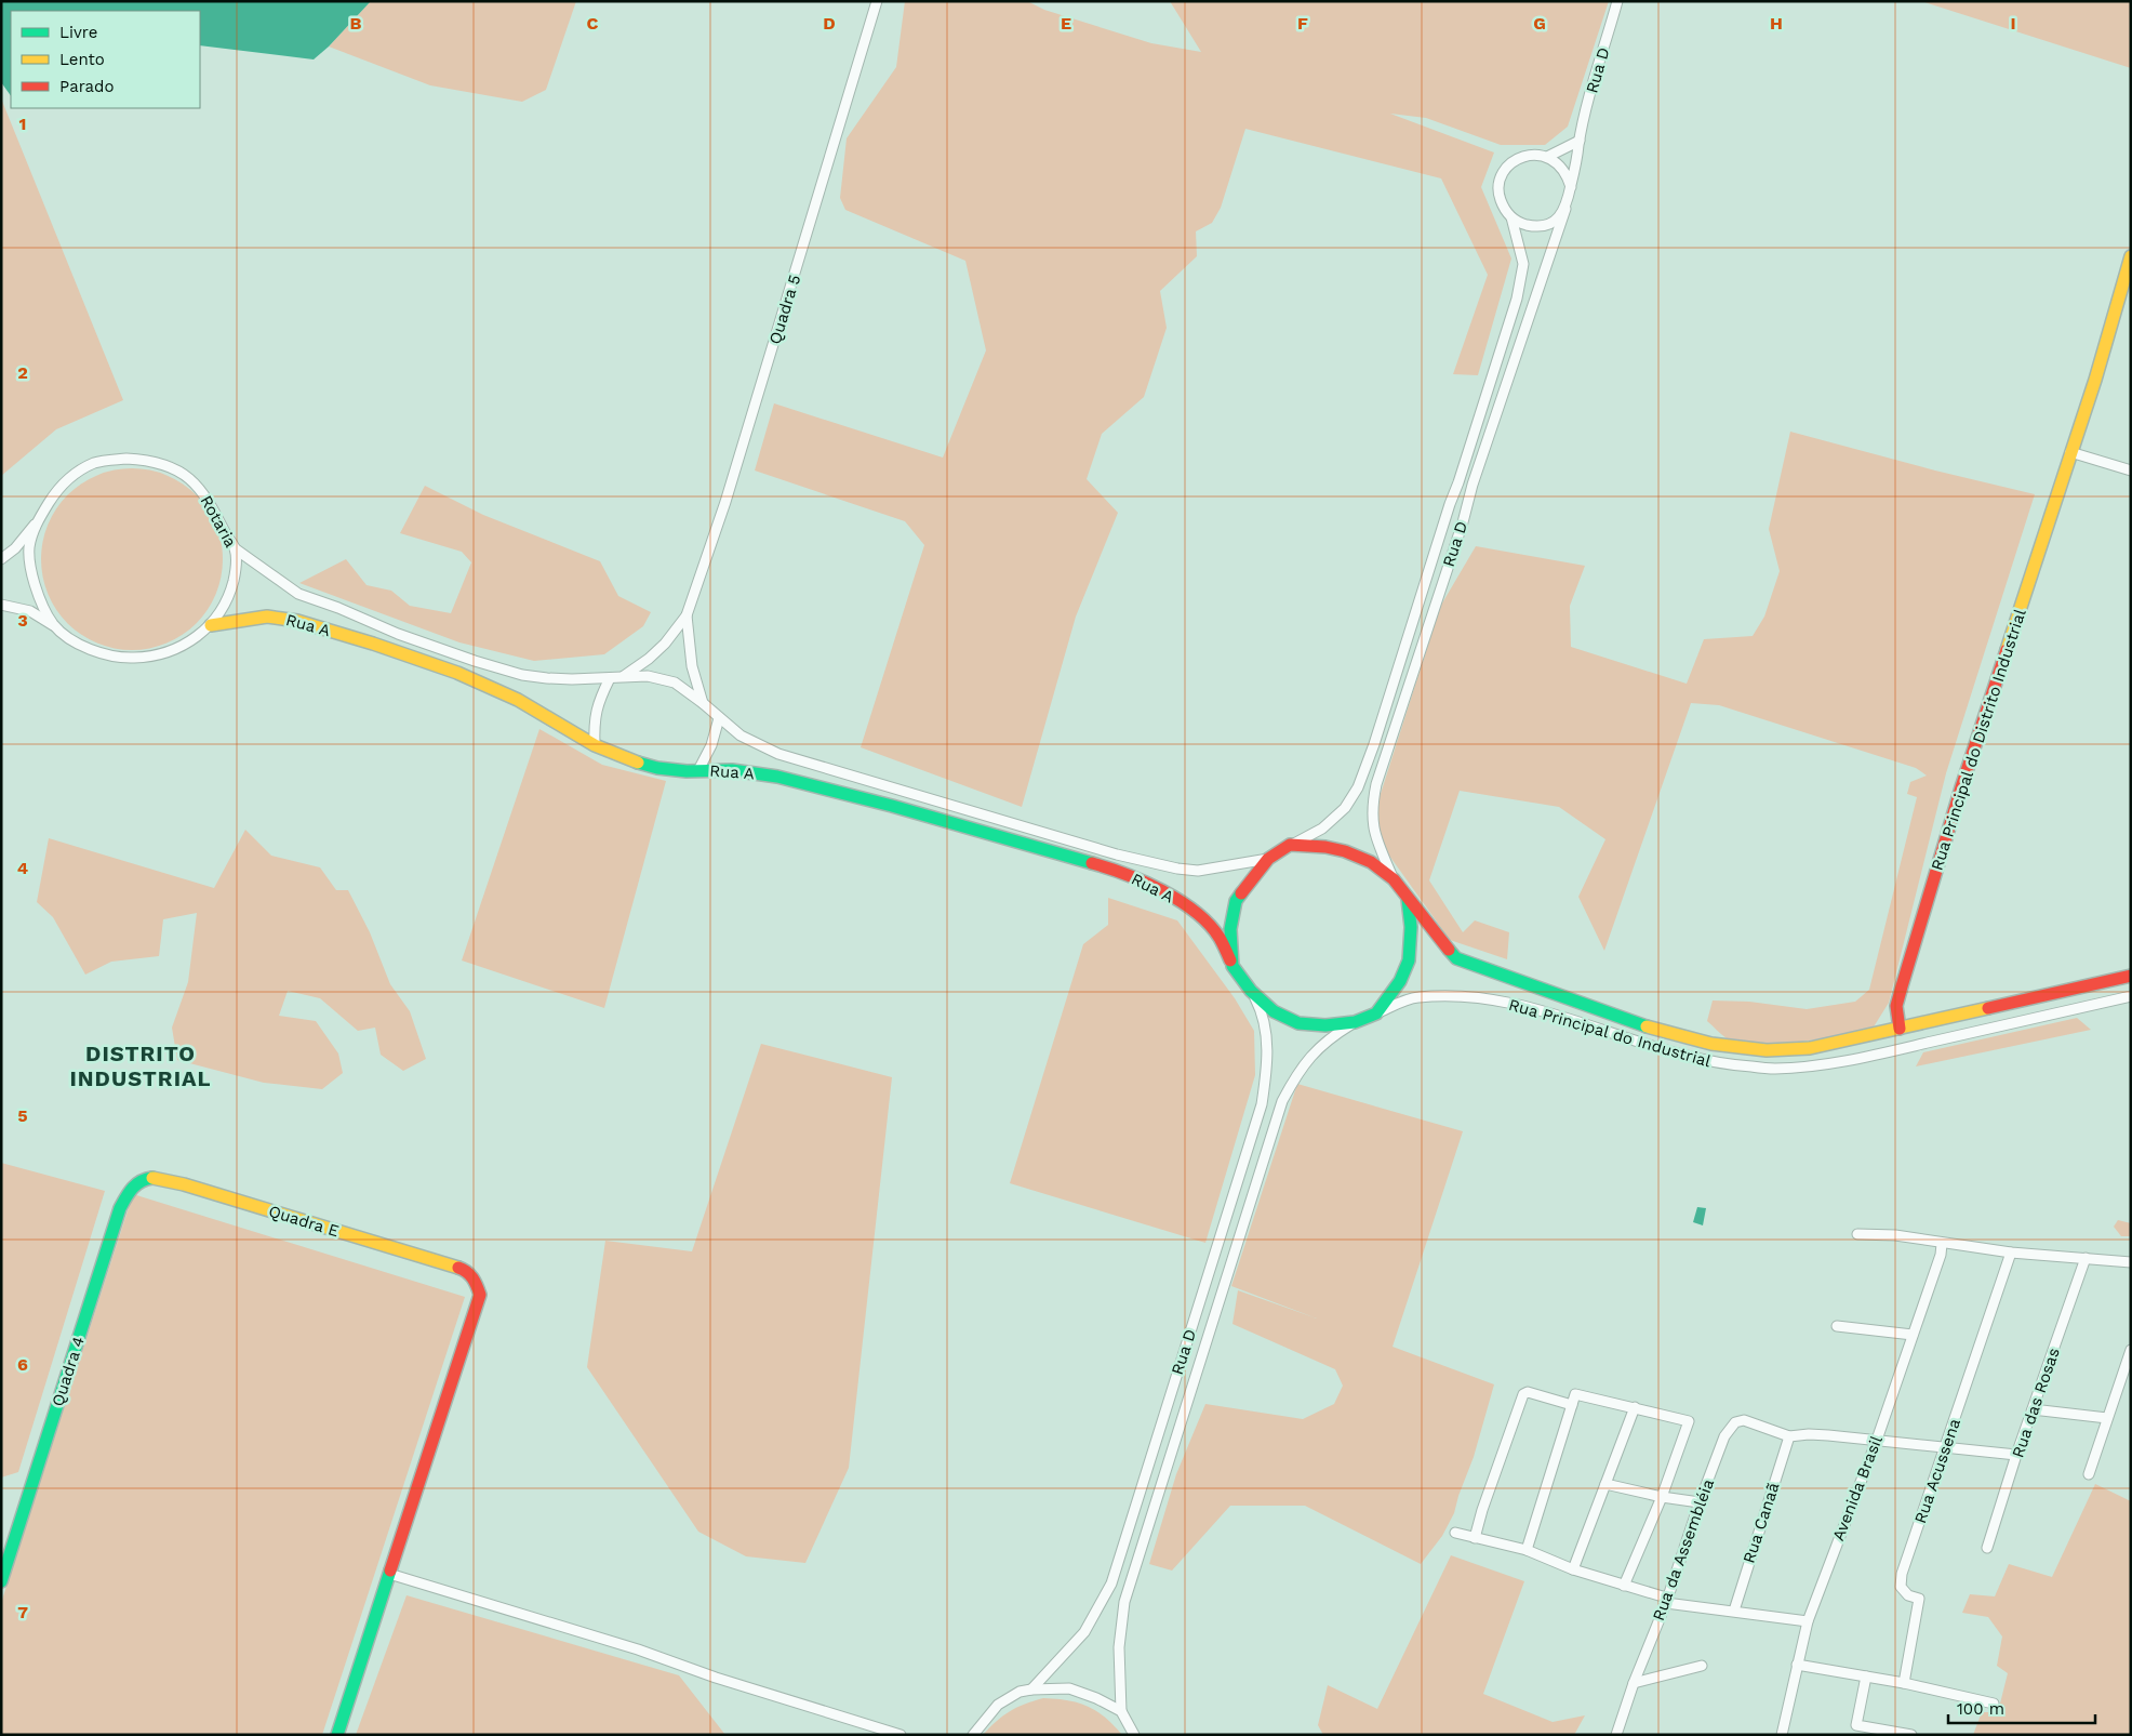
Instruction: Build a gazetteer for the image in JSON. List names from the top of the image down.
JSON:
{
  "streets": {
    "street": [
      "Rua D",
      "Quadra 5",
      "Rotaria",
      "Rua A",
      "Rua Principal do Distrito Industrial",
      "Rua Principal do Industrial",
      "Quadra E",
      "Quadra 4",
      "Rua das Rosas",
      "Rua Acussena",
      "Avenida Brasil",
      "Rua Canaã",
      "Rua da Assembléia"
    ]
  },
  "crossings": [
    ["Rua D", "Rua A"],
    ["Rua D", "Rua Principal do Industrial"],
    ["Quadra 5", "Rua A"],
    ["Rotaria", "Rua A"],
    ["Rua A", "Rua Principal do Industrial"],
    ["Rua Principal do Distrito Industrial", "Rua Principal do Industrial"],
    ["Quadra E", "Quadra 4"],
    ["Rua Canaã", "Rua da Assembléia"]
  ],
  "districts": ["DISTRITO INDUSTRIAL"],
  "legend": ["Livre", "Lento", "Parado"],
  "scale_bar": "100 m",
  "grid": {
    "columns": [
      "B",
      "C",
      "D",
      "E",
      "F",
      "G",
      "H",
      "I"
    ],
    "rows": [
      "1",
      "2",
      "3",
      "4",
      "5",
      "6",
      "7"
    ]
  }
}
